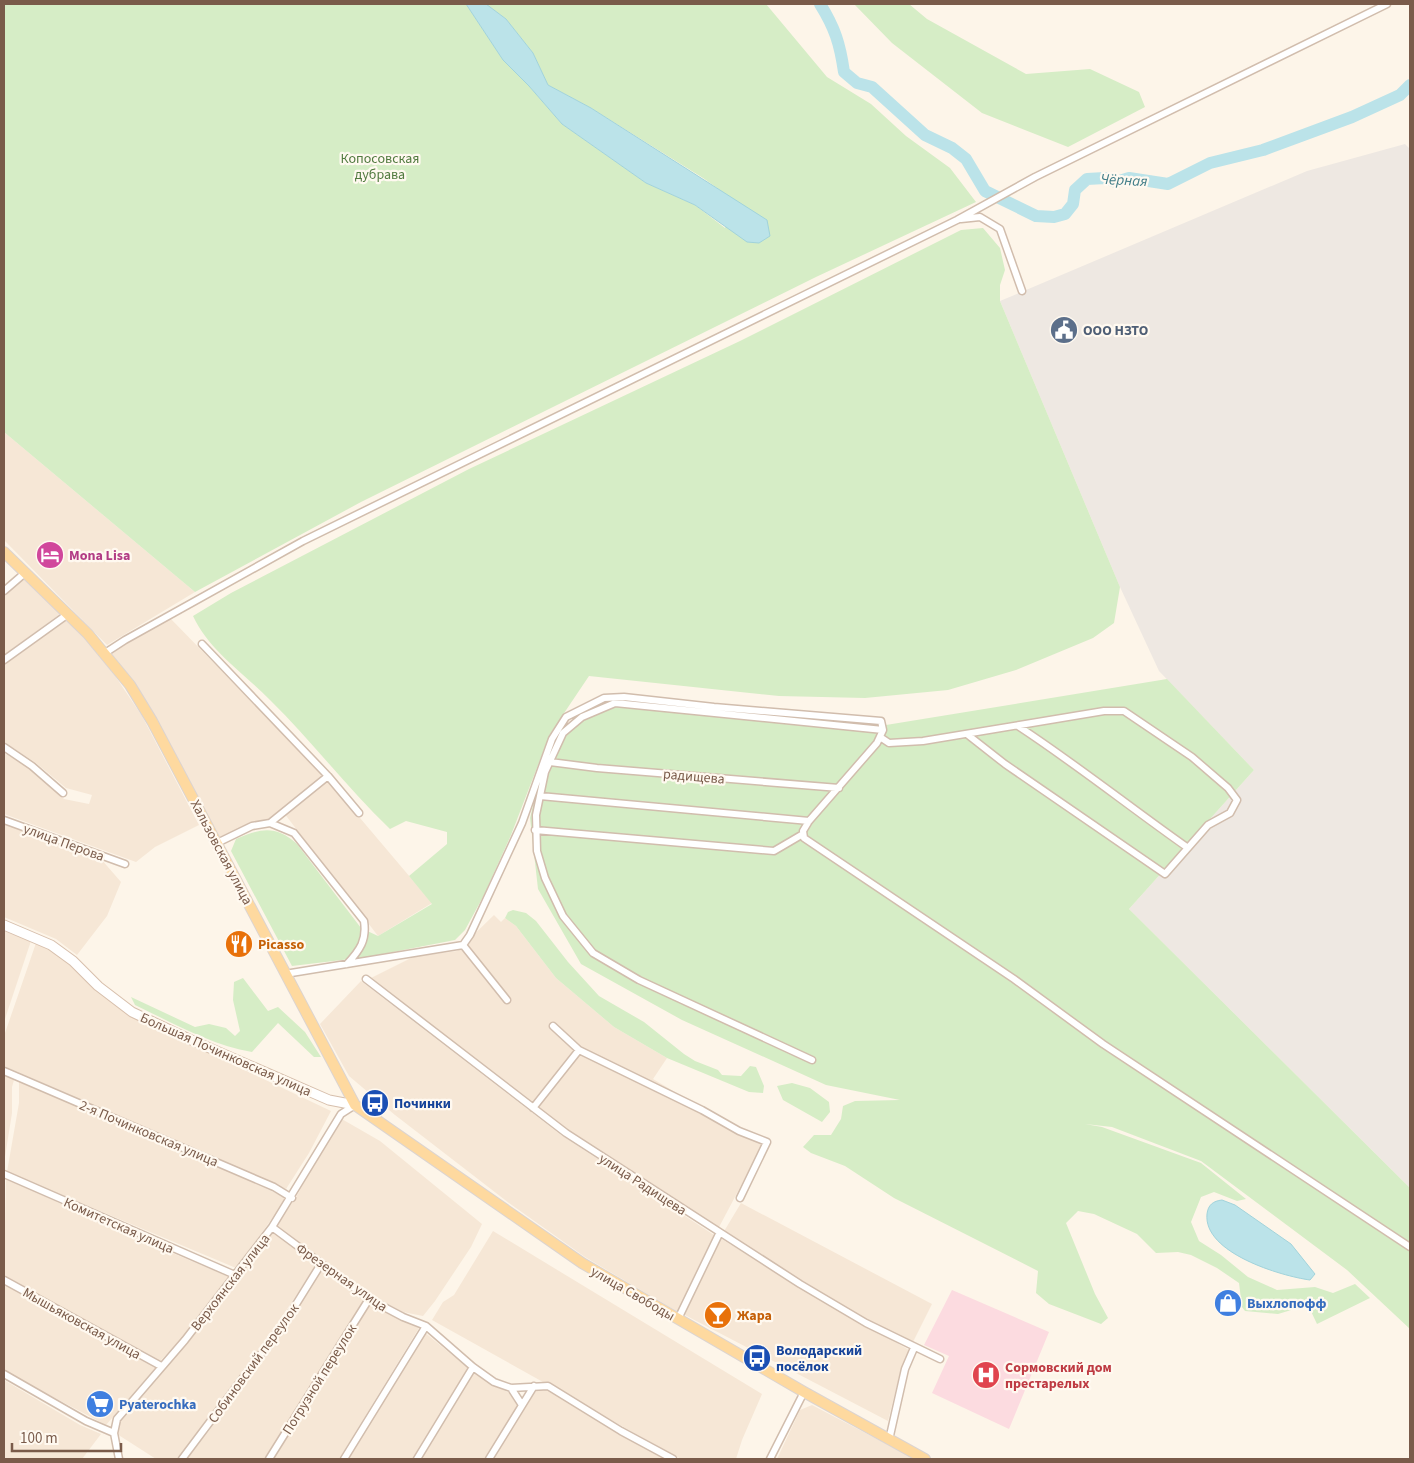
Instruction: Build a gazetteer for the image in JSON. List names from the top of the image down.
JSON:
{
  "streets": {
    "main road": ["Хальзовская улица", "улица Свободы"],
    "street": [
      "радищева",
      "улица Перова",
      "Большая Починковская улица",
      "2-я Починковская улица",
      "улица Радищева",
      "Комитетская улица",
      "Фрезерная улица",
      "Верхоянская улица",
      "Мышьяковская улица",
      "Собиновский переулок",
      "Погрузной переулок"
    ]
  },
  "crossings": [
    ["Хальзовская улица", "Большая Починковская улица"],
    ["Хальзовская улица", "Верхоянская улица"],
    ["Хальзовская улица", "улица Свободы"],
    ["Большая Починковская улица", "Верхоянская улица"],
    ["Большая Починковская улица", "улица Свободы"],
    ["2-я Починковская улица", "Верхоянская улица"],
    ["Комитетская улица", "Верхоянская улица"],
    ["Фрезерная улица", "Верхоянская улица"],
    ["Фрезерная улица", "Собиновский переулок"],
    ["Фрезерная улица", "Погрузной переулок"],
    ["Верхоянская улица", "улица Свободы"],
    ["Верхоянская улица", "Мышьяковская улица"]
  ],
  "water": ["Чёрная"],
  "parks": ["Копосовская дубрава"],
  "places": {
    "public building": ["ООО НЗТО"],
    "hotel": ["Mona Lisa"],
    "restaurant": ["Picasso"],
    "bus stop": ["Починки", "Володарский посёлок"],
    "shop": ["Выхлопофф"],
    "bar": ["Жара"],
    "hospital": ["Сормовский дом престарелых"],
    "supermarket": ["Pyaterochka"]
  },
  "scale_bar": "100 m"
}
